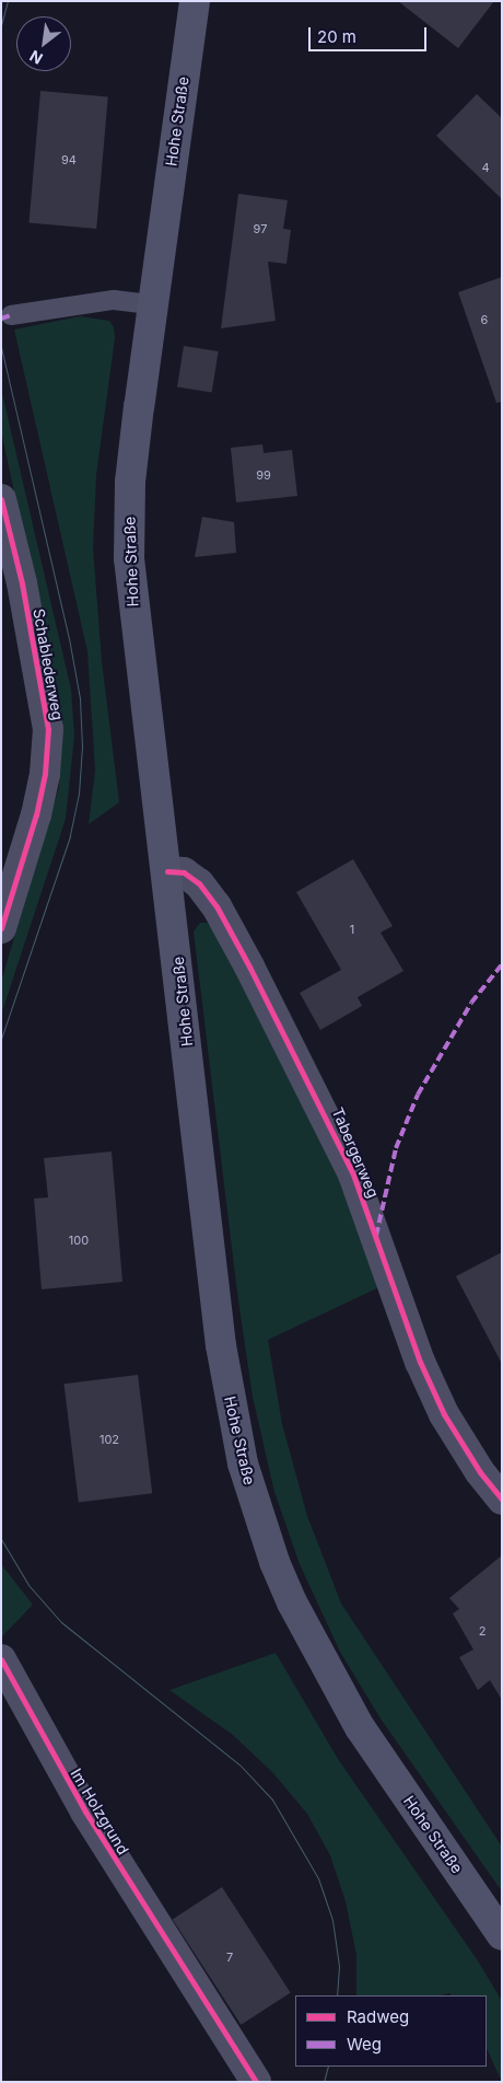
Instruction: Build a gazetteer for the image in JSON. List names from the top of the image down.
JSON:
{
  "streets": {
    "main road": ["Hohe Straße"],
    "street": ["Schablederweg", "Tabergerweg", "Im Holzgrund"]
  },
  "crossings": [
    ["Hohe Straße", "Tabergerweg"]
  ],
  "house_numbers": [
    "94",
    "4",
    "97",
    "6",
    "99",
    "1",
    "100",
    "102",
    "2",
    "7"
  ],
  "legend": ["Radweg", "Weg"],
  "scale_bar": "20 m",
  "north": "bottom left"
}
